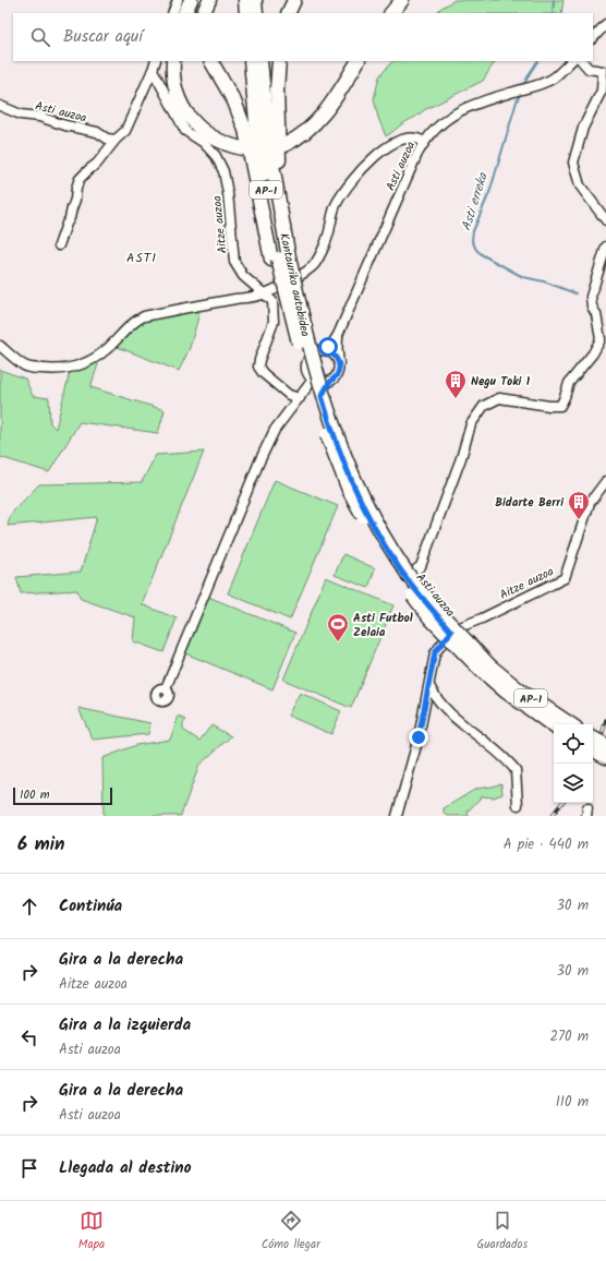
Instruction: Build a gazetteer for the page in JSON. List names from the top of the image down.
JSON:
{
  "streets": {
    "highway": ["AP-1", "Kantauriko autobidea"],
    "street": ["Asti auzoa", "Aitze auzoa"]
  },
  "crossings": [
    ["Asti auzoa", "Aitze auzoa"]
  ],
  "districts": ["ASTI"],
  "water": ["Asti erreka"],
  "places": {
    "building": ["Negu Toki 1", "Bidarte Berri"],
    "sports": ["Asti Futbol Zelaia"]
  },
  "scale_bar": "100 m",
  "page": {
    "search": "Buscar aquí",
    "scale": "100 m",
    "heading": ["6 min", "A pie · 440 m"],
    "list": [
      ["Continúa", "30 m"],
      ["Gira a la derecha", "Aitze auzoa", "30 m"],
      ["Gira a la izquierda", "Asti auzoa", "270 m"],
      ["Gira a la derecha", "Asti auzoa", "110 m"],
      "Llegada al destino"
    ],
    "nav": ["Mapa", "Cómo llegar", "Guardados"]
  }
}
